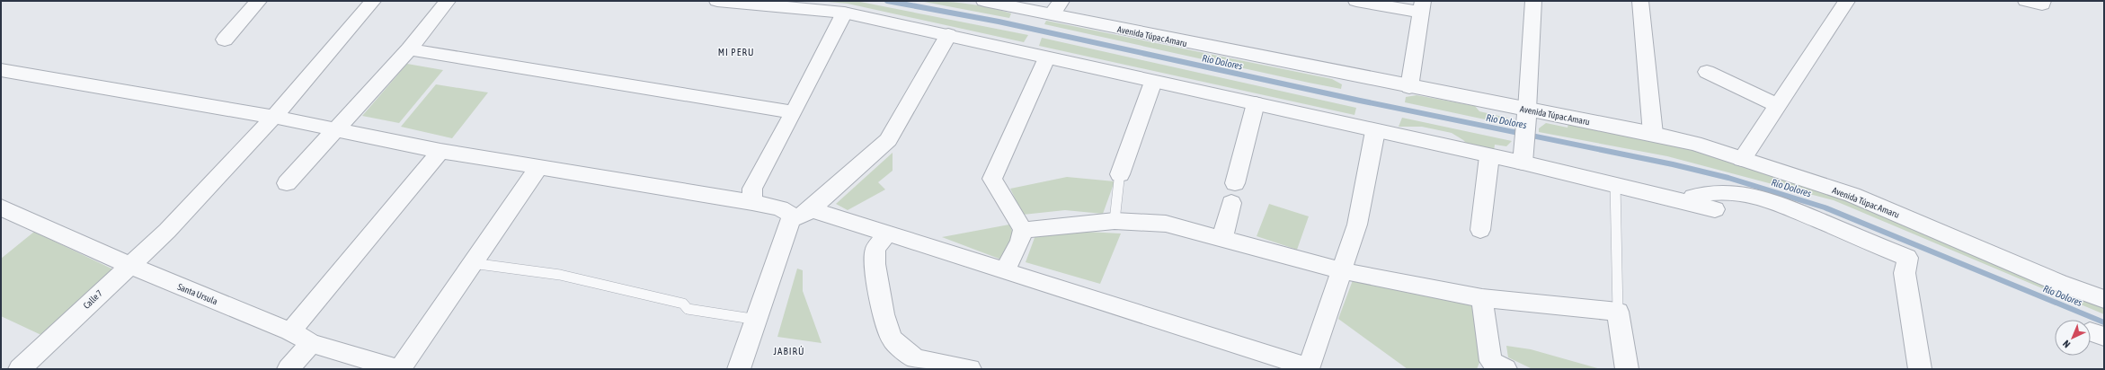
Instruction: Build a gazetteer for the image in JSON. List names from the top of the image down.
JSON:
{
  "streets": {
    "street": ["Avenida Túpac Amaru", "Santa Ursula", "Calle 7"]
  },
  "crossings": [
    ["Santa Ursula", "Calle 7"]
  ],
  "districts": ["MI PERU", "JABIRÚ"],
  "water": ["Río Dolores"],
  "north": "bottom left"
}
